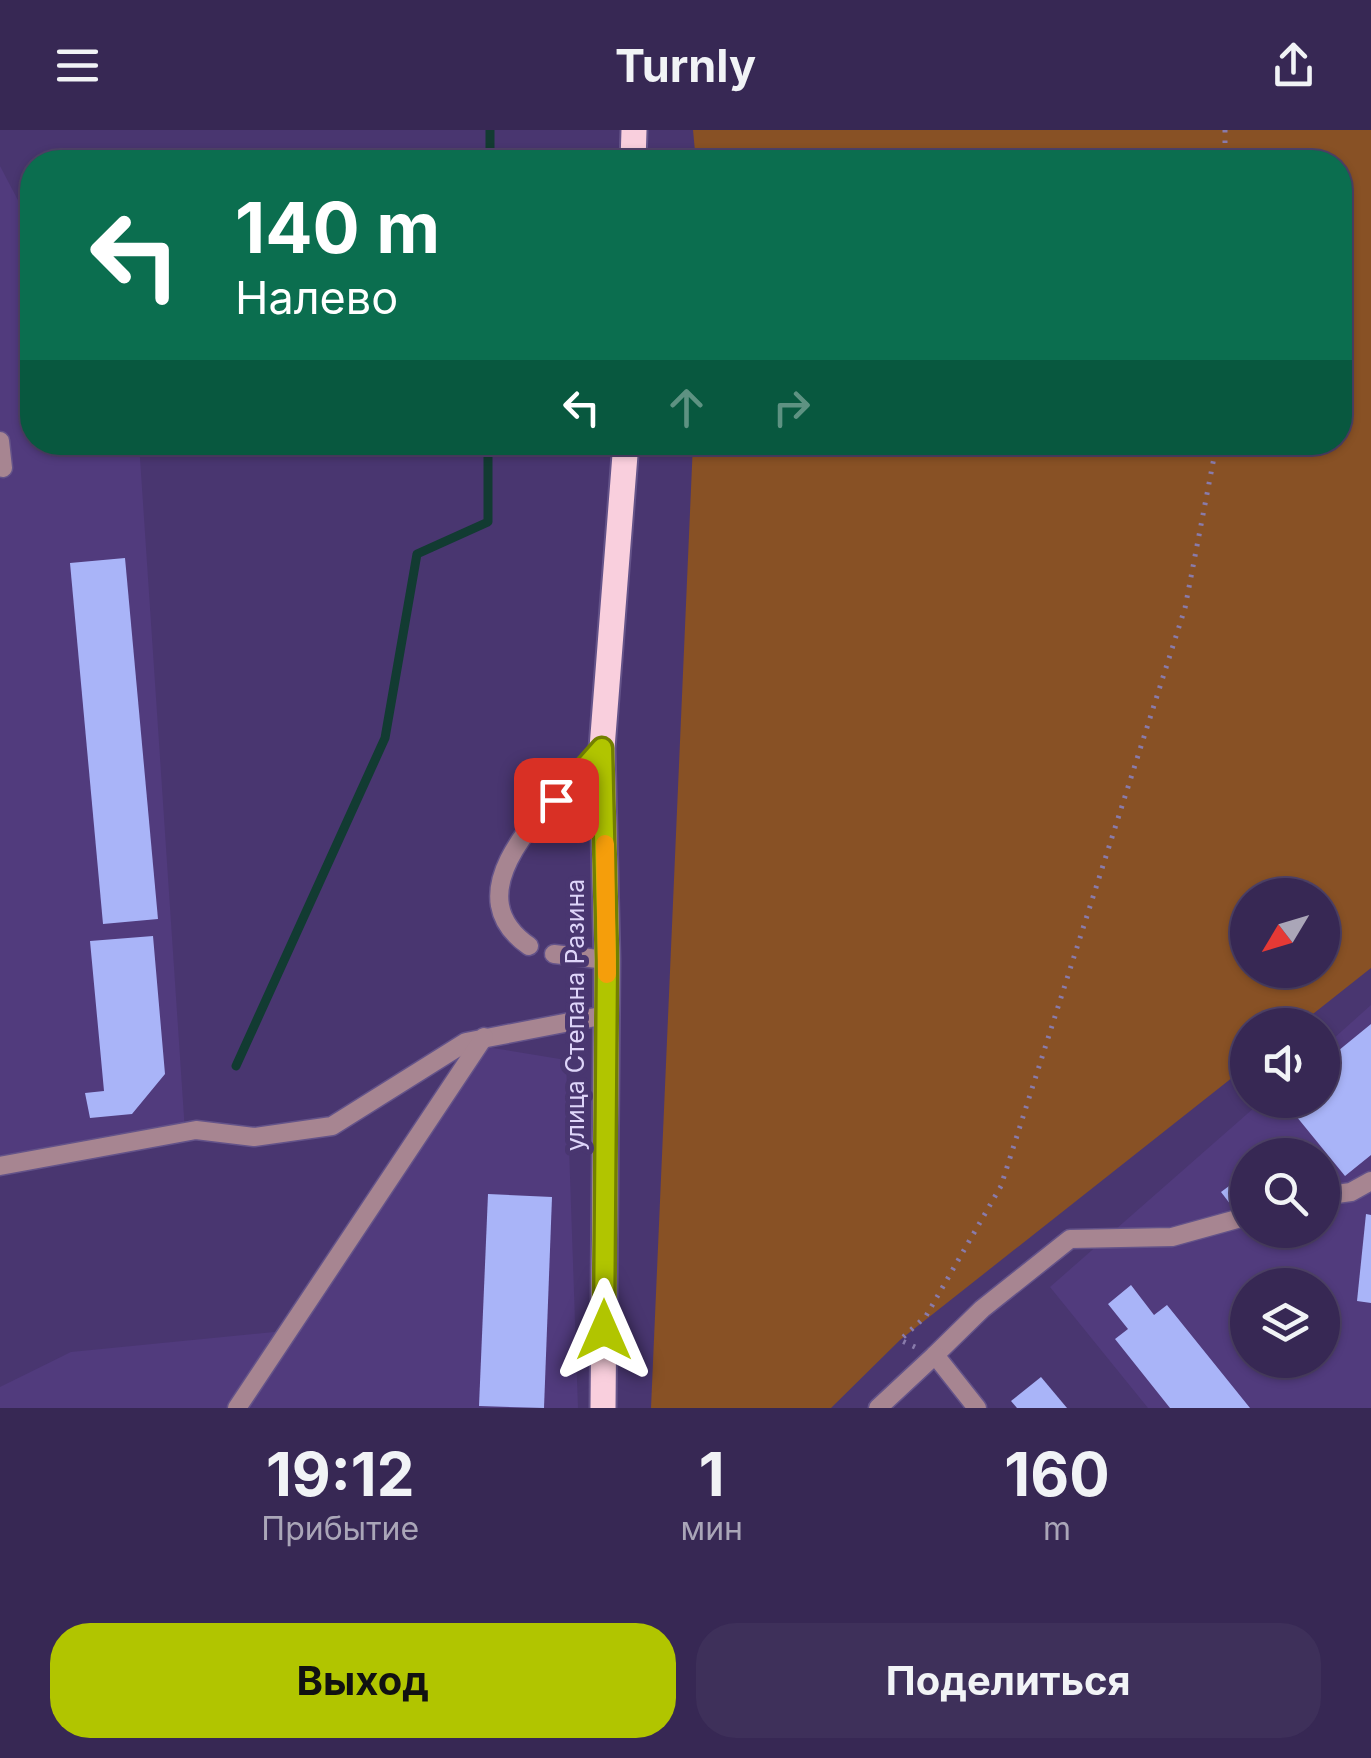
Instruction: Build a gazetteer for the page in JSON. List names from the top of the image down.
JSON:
{
  "streets": {
    "main road": ["улица Степана Разина"]
  },
  "north": "bottom left",
  "page": {
    "header": "Turnly",
    "turn": ["140 m", "Налево"],
    "eta": [
      "19:12",
      "Прибытие",
      "1",
      "мин",
      "160",
      "m"
    ],
    "buttons": ["Выход", "Поделиться"]
  }
}
